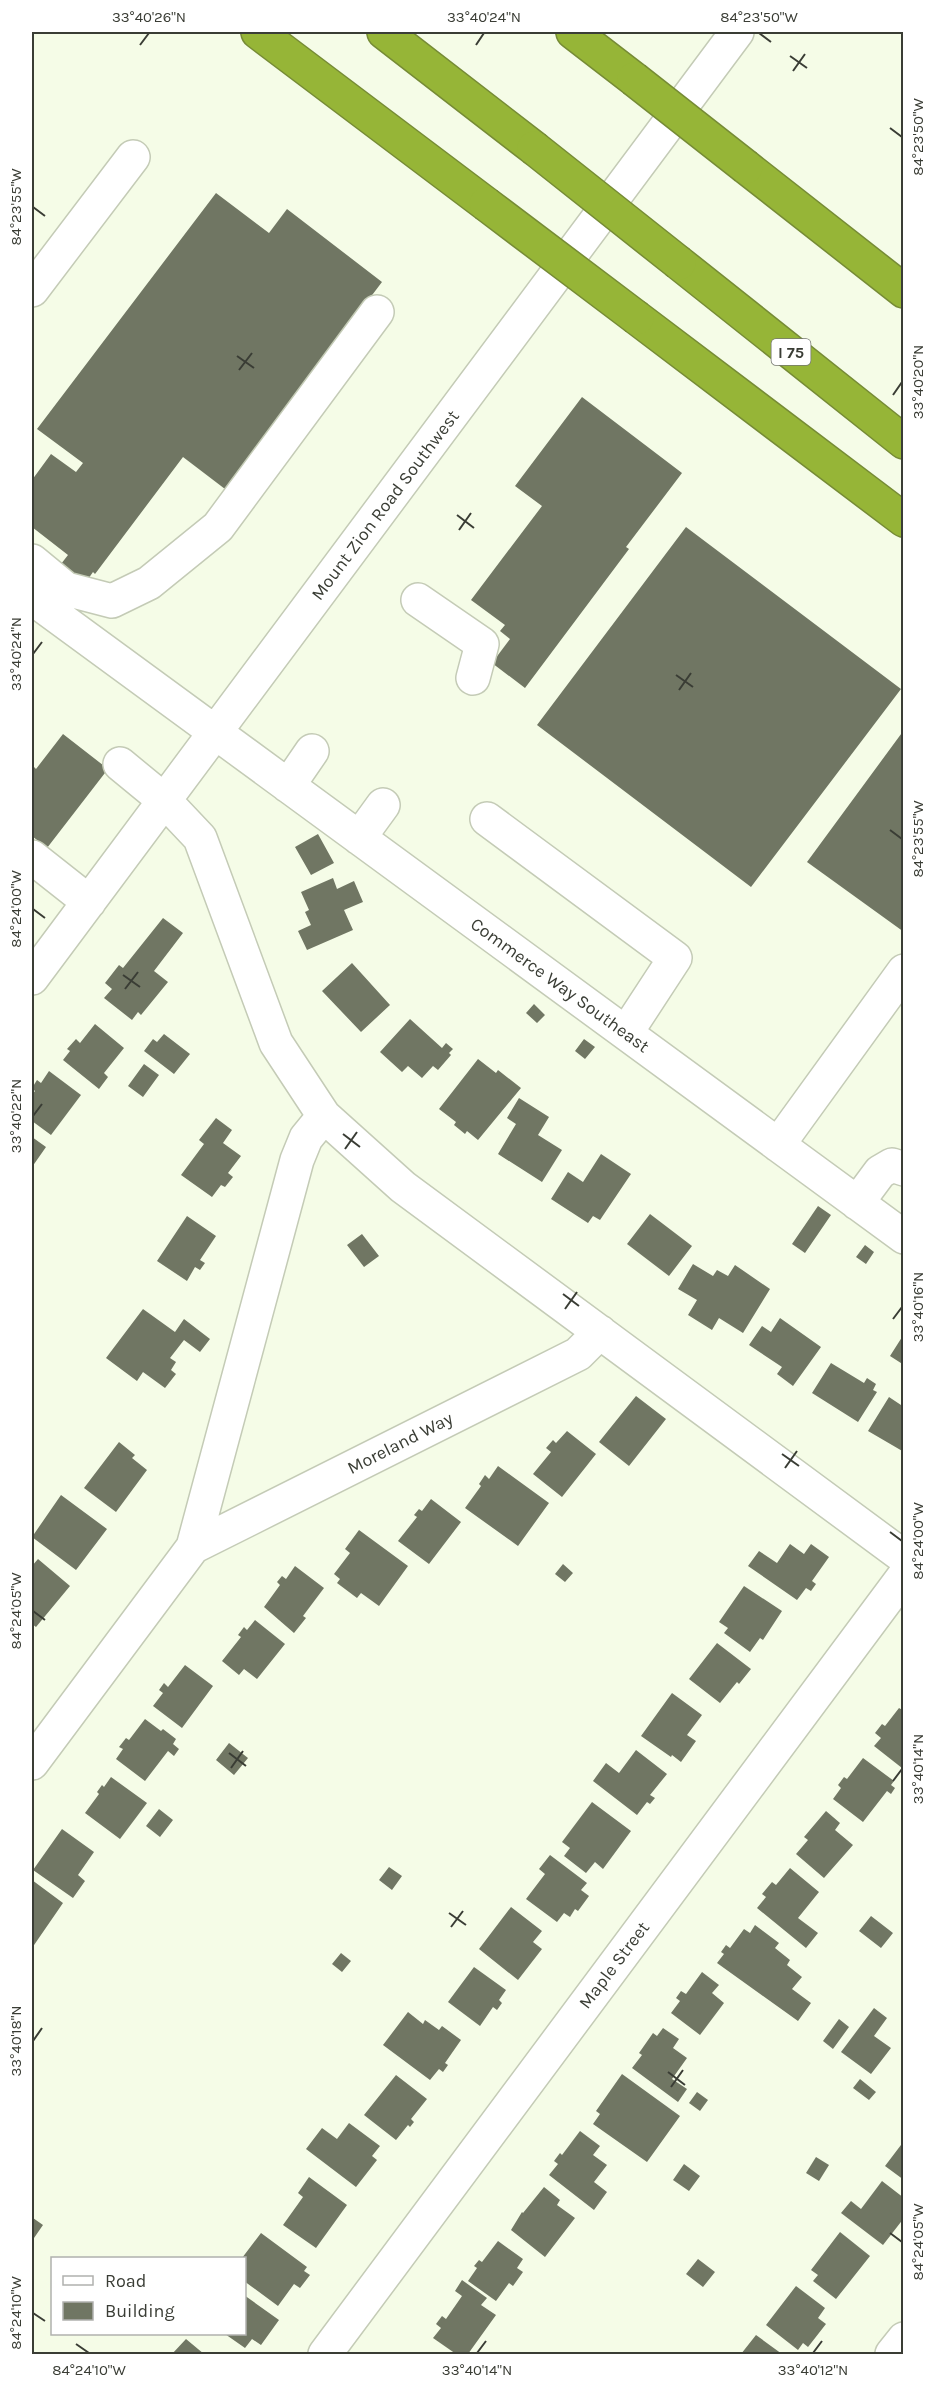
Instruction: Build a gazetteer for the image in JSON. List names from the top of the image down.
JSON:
{
  "streets": {
    "highway": ["I 75"],
    "street": [
      "Mount Zion Road Southwest",
      "Commerce Way Southeast",
      "Moreland Way",
      "Maple Street"
    ]
  },
  "crossings": [
    ["Mount Zion Road Southwest", "Commerce Way Southeast"]
  ],
  "legend": ["Road", "Building"],
  "coordinates": [
    "33°40'26\"N",
    "33°40'24\"N",
    "84°23'50\"W",
    "84°23'55\"W",
    "33°40'20\"N",
    "84°24'00\"W",
    "33°40'22\"N",
    "33°40'16\"N",
    "84°24'05\"W",
    "33°40'14\"N",
    "33°40'18\"N",
    "84°24'10\"W",
    "33°40'12\"N"
  ]
}
